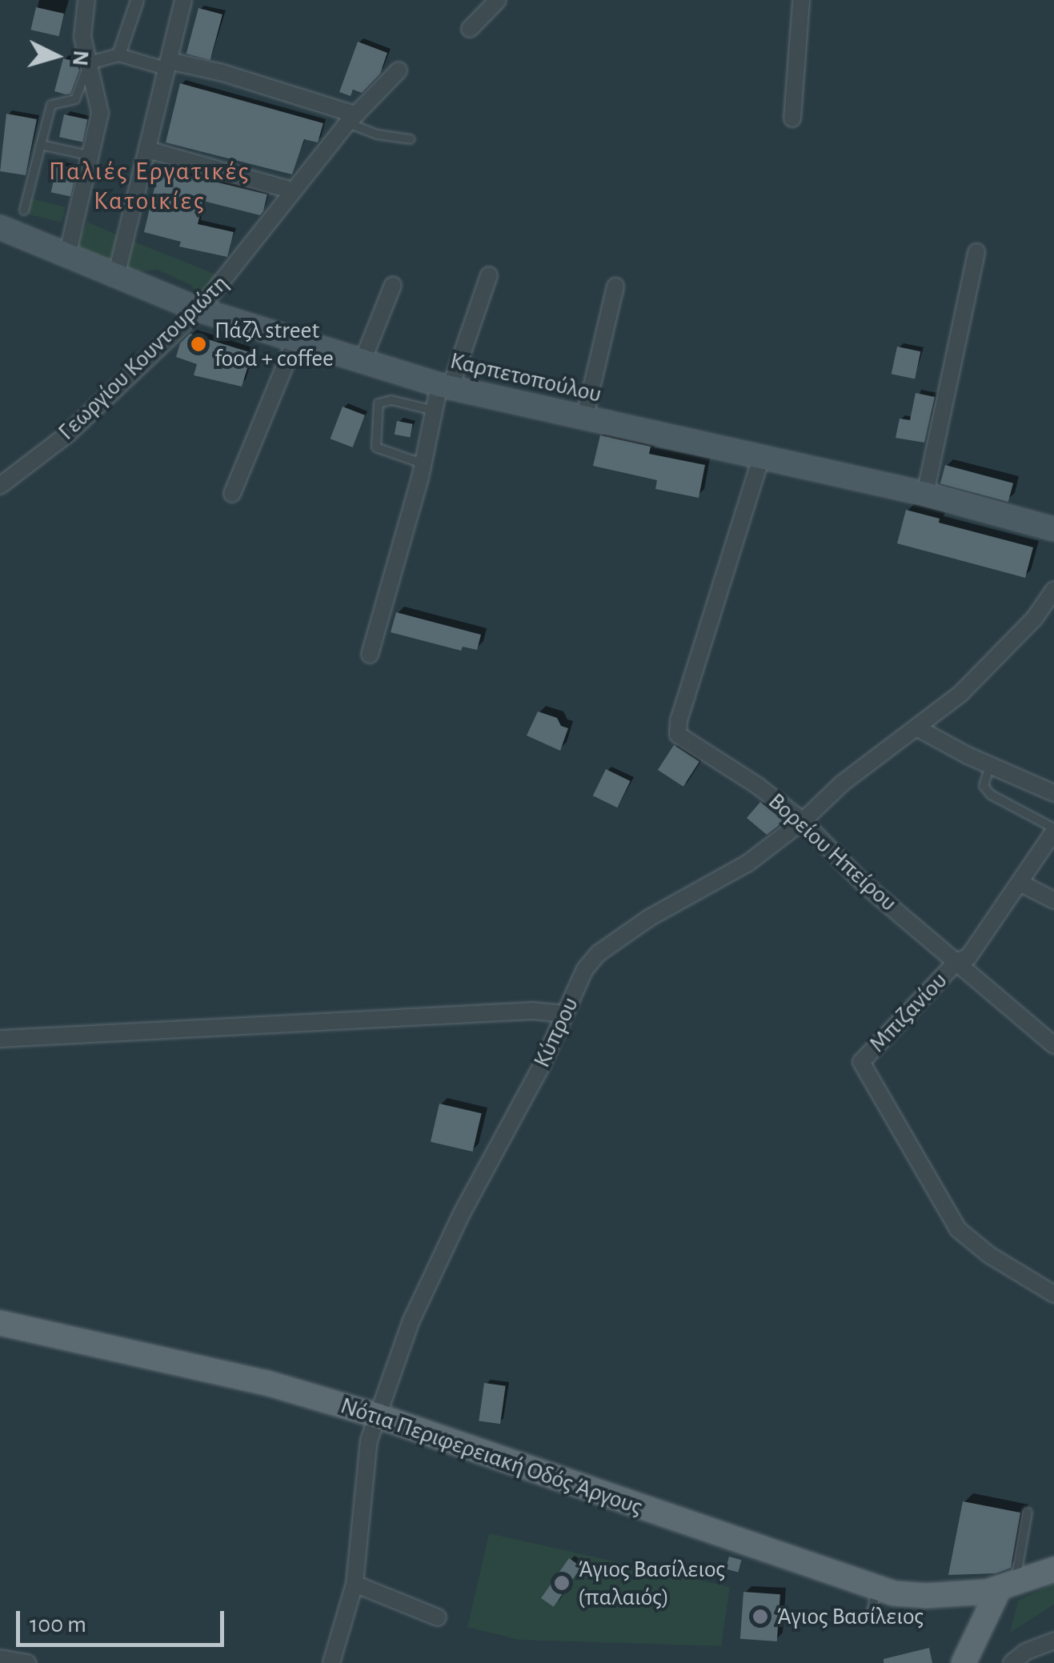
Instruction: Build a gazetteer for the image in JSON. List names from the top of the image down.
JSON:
{
  "streets": {
    "main road": ["Καρπετοπούλου", "Νότια Περιφερειακή Οδός Άργους"],
    "street": [
      "Γεωργίου Κουντουριώτη",
      "Βορείου Ηπείρου",
      "Μπιζανίου",
      "Κύπρου"
    ]
  },
  "crossings": [
    ["Γεωργίου Κουντουριώτη", "Καρπετοπούλου"],
    ["Καρπετοπούλου", "Βορείου Ηπείρου"],
    ["Βορείου Ηπείρου", "Μπιζανίου"],
    ["Βορείου Ηπείρου", "Κύπρου"],
    ["Κύπρου", "Νότια Περιφερειακή Οδός Άργους"]
  ],
  "districts": ["Παλιές Εργατικές Κατοικίες"],
  "places": ["Πάζλ street food + coffee", "Άγιος Βασίλειος (παλαιός)", "Άγιος Βασίλειος"],
  "scale_bar": "100 m",
  "north": "right"
}
